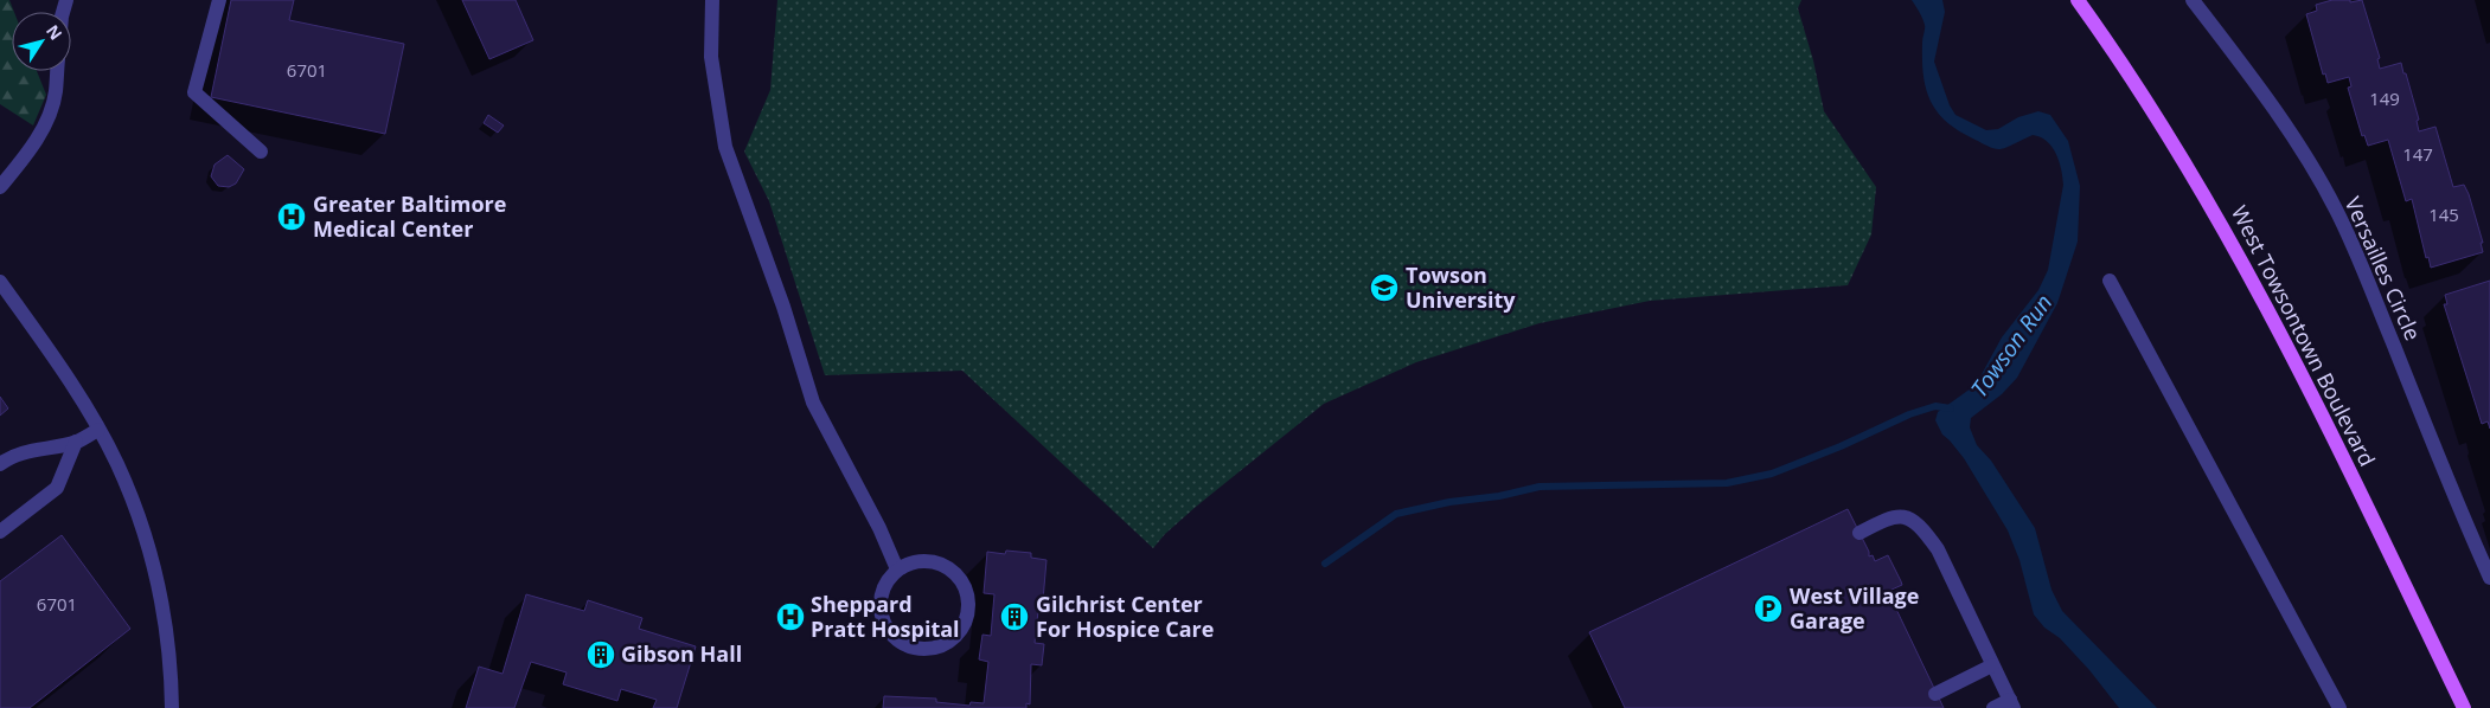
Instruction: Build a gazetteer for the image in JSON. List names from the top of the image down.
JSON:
{
  "streets": {
    "main road": ["West Towsontown Boulevard"],
    "street": ["Versailles Circle"]
  },
  "water": ["Towson Run"],
  "places": {
    "hospital": ["Greater Baltimore Medical Center", "Sheppard Pratt Hospital"],
    "school or university": ["Towson University"],
    "parking": ["West Village Garage"],
    "building": ["Gilchrist Center For Hospice Care", "Gibson Hall"]
  },
  "house_numbers": [
    "6701",
    "149",
    "147",
    "145",
    "6701"
  ],
  "north": "top right"
}
